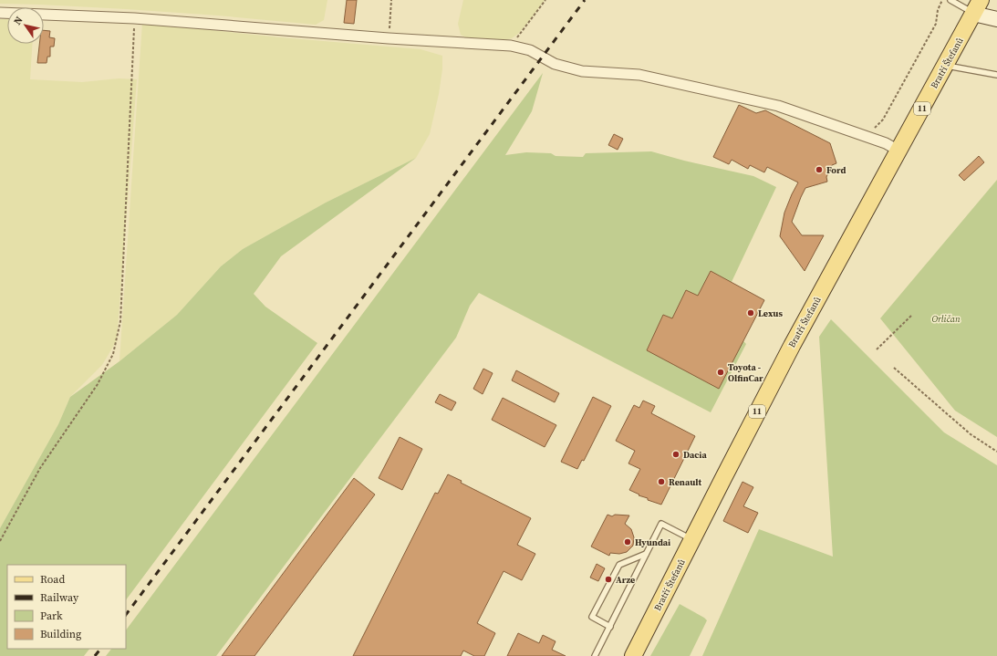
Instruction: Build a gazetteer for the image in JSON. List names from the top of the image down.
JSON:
{
  "streets": {
    "main road": ["Bratří Štefanů", "11"]
  },
  "parks": ["Orličan"],
  "places": [
    "Ford",
    "Lexus",
    "Toyota - OlfinCar",
    "Dacia",
    "Renault",
    "Hyundai",
    "Arze"
  ],
  "legend": [
    "Road",
    "Railway",
    "Park",
    "Building"
  ],
  "north": "top left"
}
